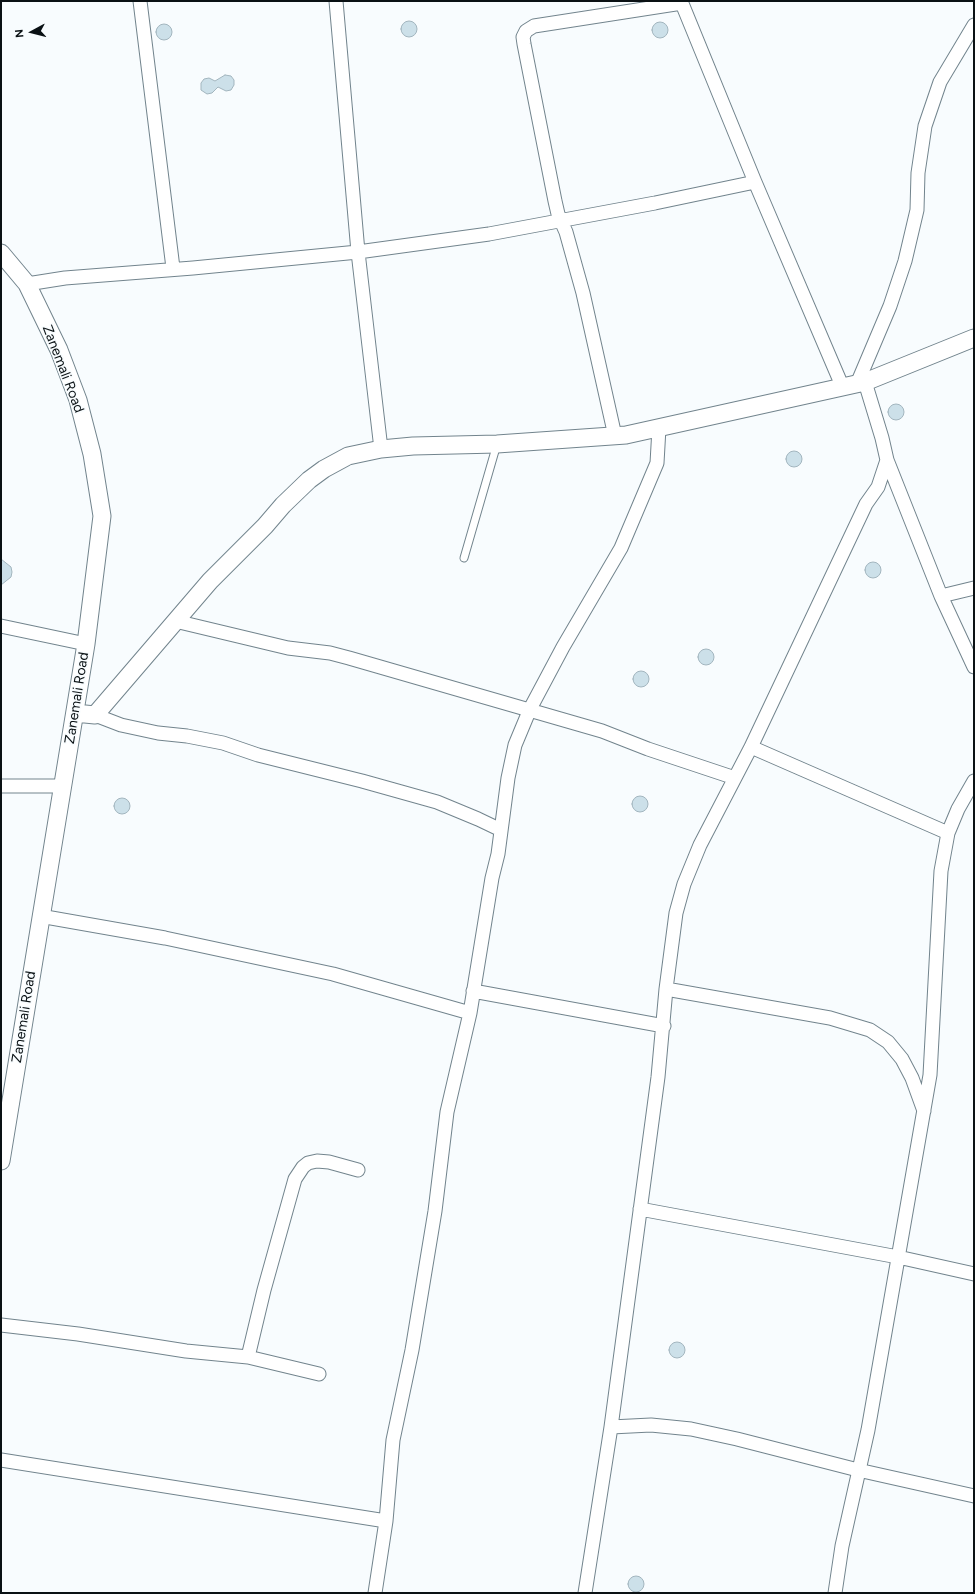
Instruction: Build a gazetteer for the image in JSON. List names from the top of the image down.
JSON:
{
  "streets": {
    "street": ["Zanemali Road"]
  },
  "north": "left"
}
